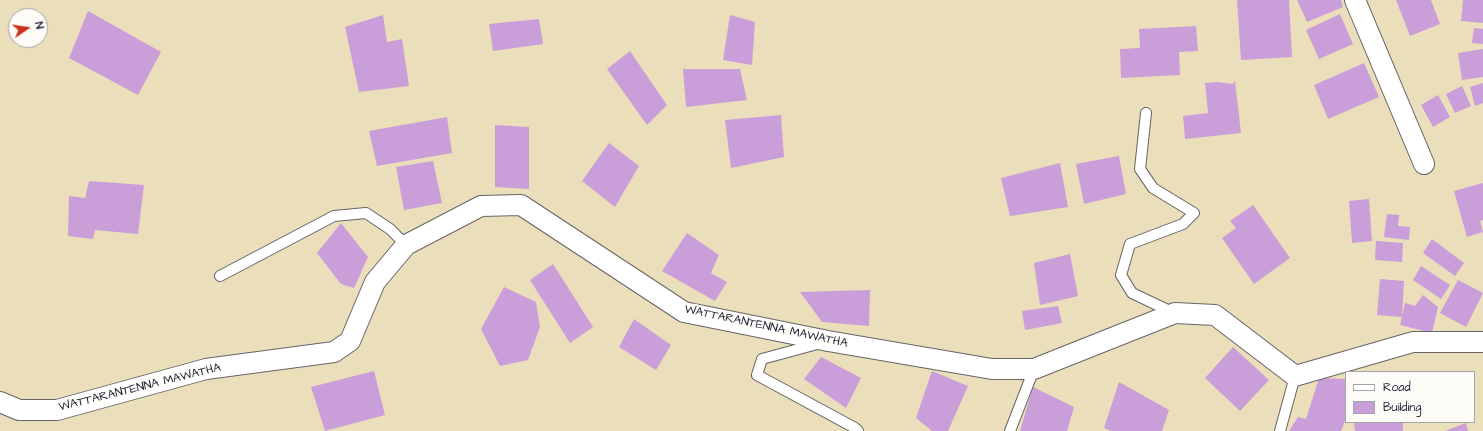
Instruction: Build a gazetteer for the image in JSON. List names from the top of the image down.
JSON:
{
  "streets": {
    "street": ["WATTARANTENNA MAWATHA"]
  },
  "legend": ["Road", "Building"],
  "north": "right"
}
